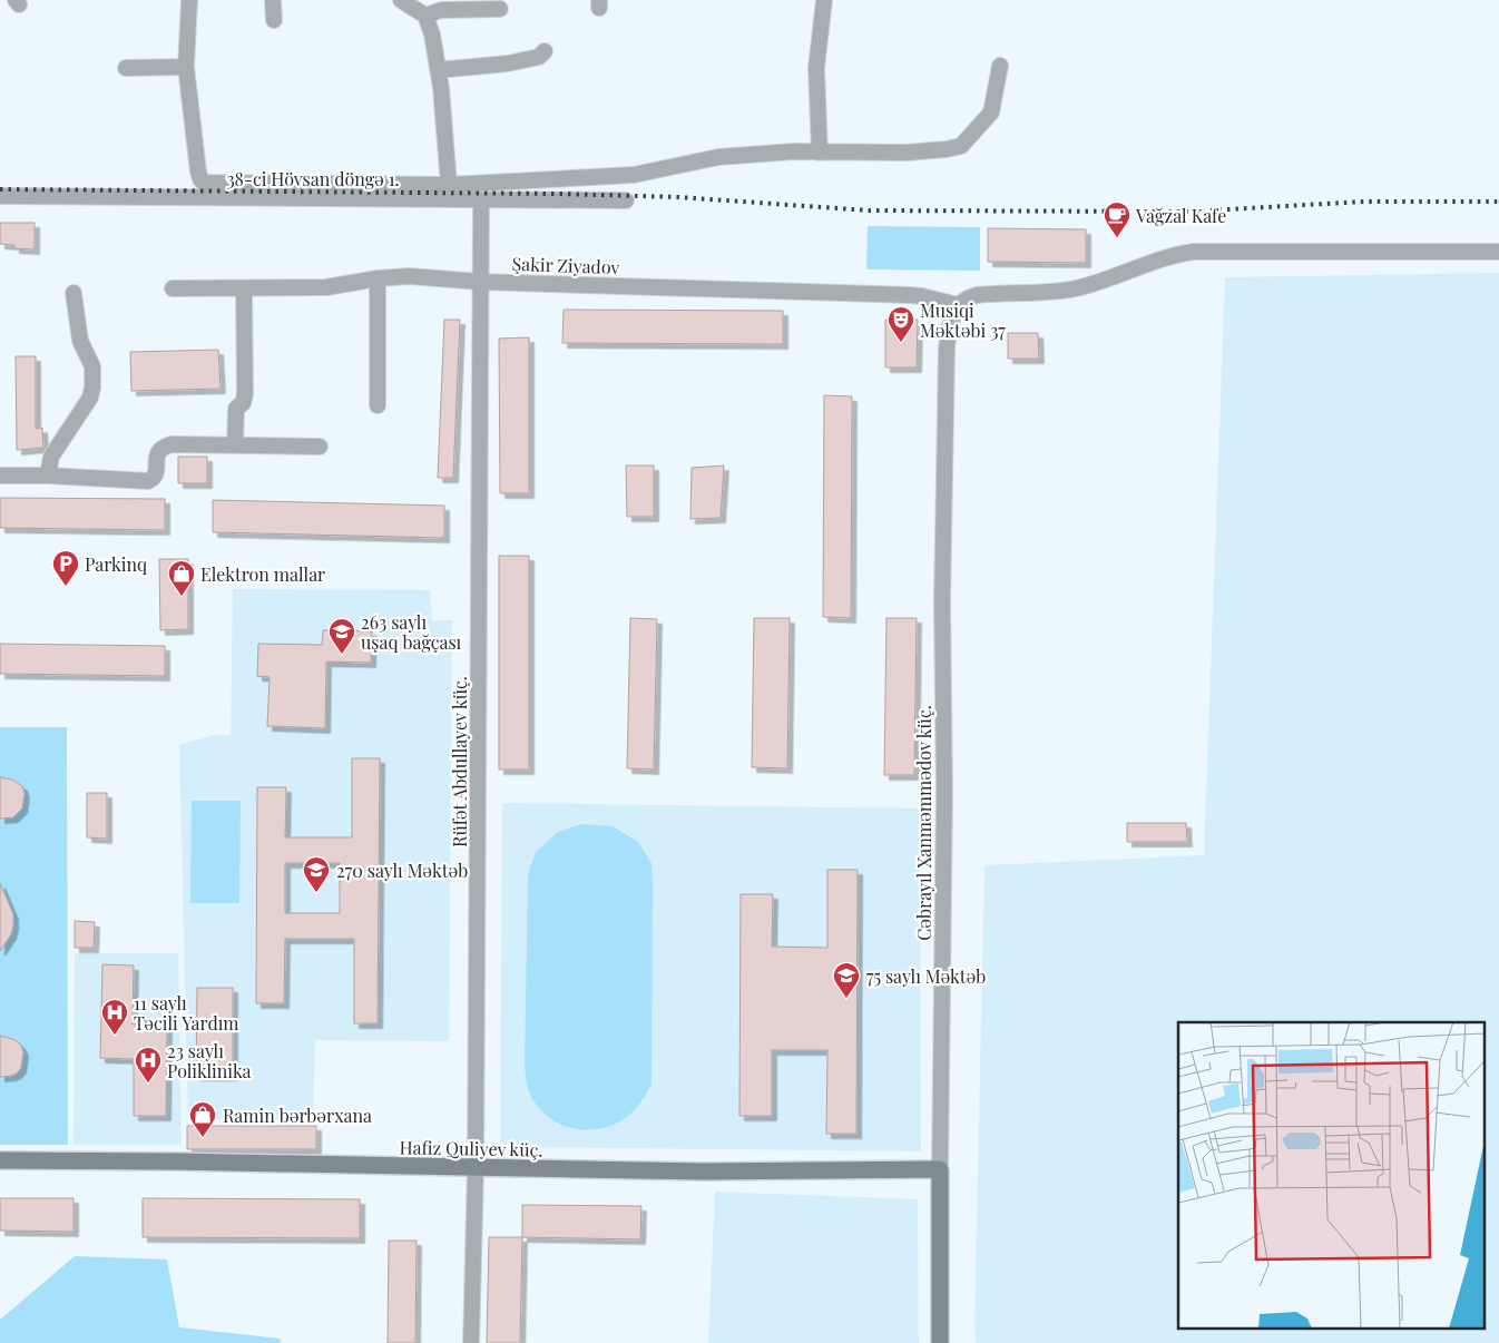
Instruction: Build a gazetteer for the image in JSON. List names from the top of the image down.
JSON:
{
  "streets": {
    "street": [
      "38-ci Hövsan döngə 1.",
      "Şakir Ziyadov",
      "Rüfət Abdullayev küç.",
      "Cəbrayıl Xanməmmədov küç.",
      "Hafiz Quliyev küç."
    ]
  },
  "crossings": [
    ["38-ci Hövsan döngə 1.", "Rüfət Abdullayev küç."],
    ["Şakir Ziyadov", "Rüfət Abdullayev küç."],
    ["Şakir Ziyadov", "Cəbrayıl Xanməmmədov küç."],
    ["Rüfət Abdullayev küç.", "Hafiz Quliyev küç."],
    ["Cəbrayıl Xanməmmədov küç.", "Hafiz Quliyev küç."]
  ],
  "places": {
    "cafe": ["Vağzal Kafe"],
    "theatre": ["Musiqi Məktəbi 37"],
    "parking": ["Parkinq"],
    "shop": ["Elektron mallar", "Ramin bərbərxana"],
    "school or university": ["263 saylı uşaq bağçası", "270 saylı Məktəb", "75 saylı Məktəb"],
    "hospital": ["11 saylı Təcili Yardım", "23 saylı Poliklinika"]
  }
}
